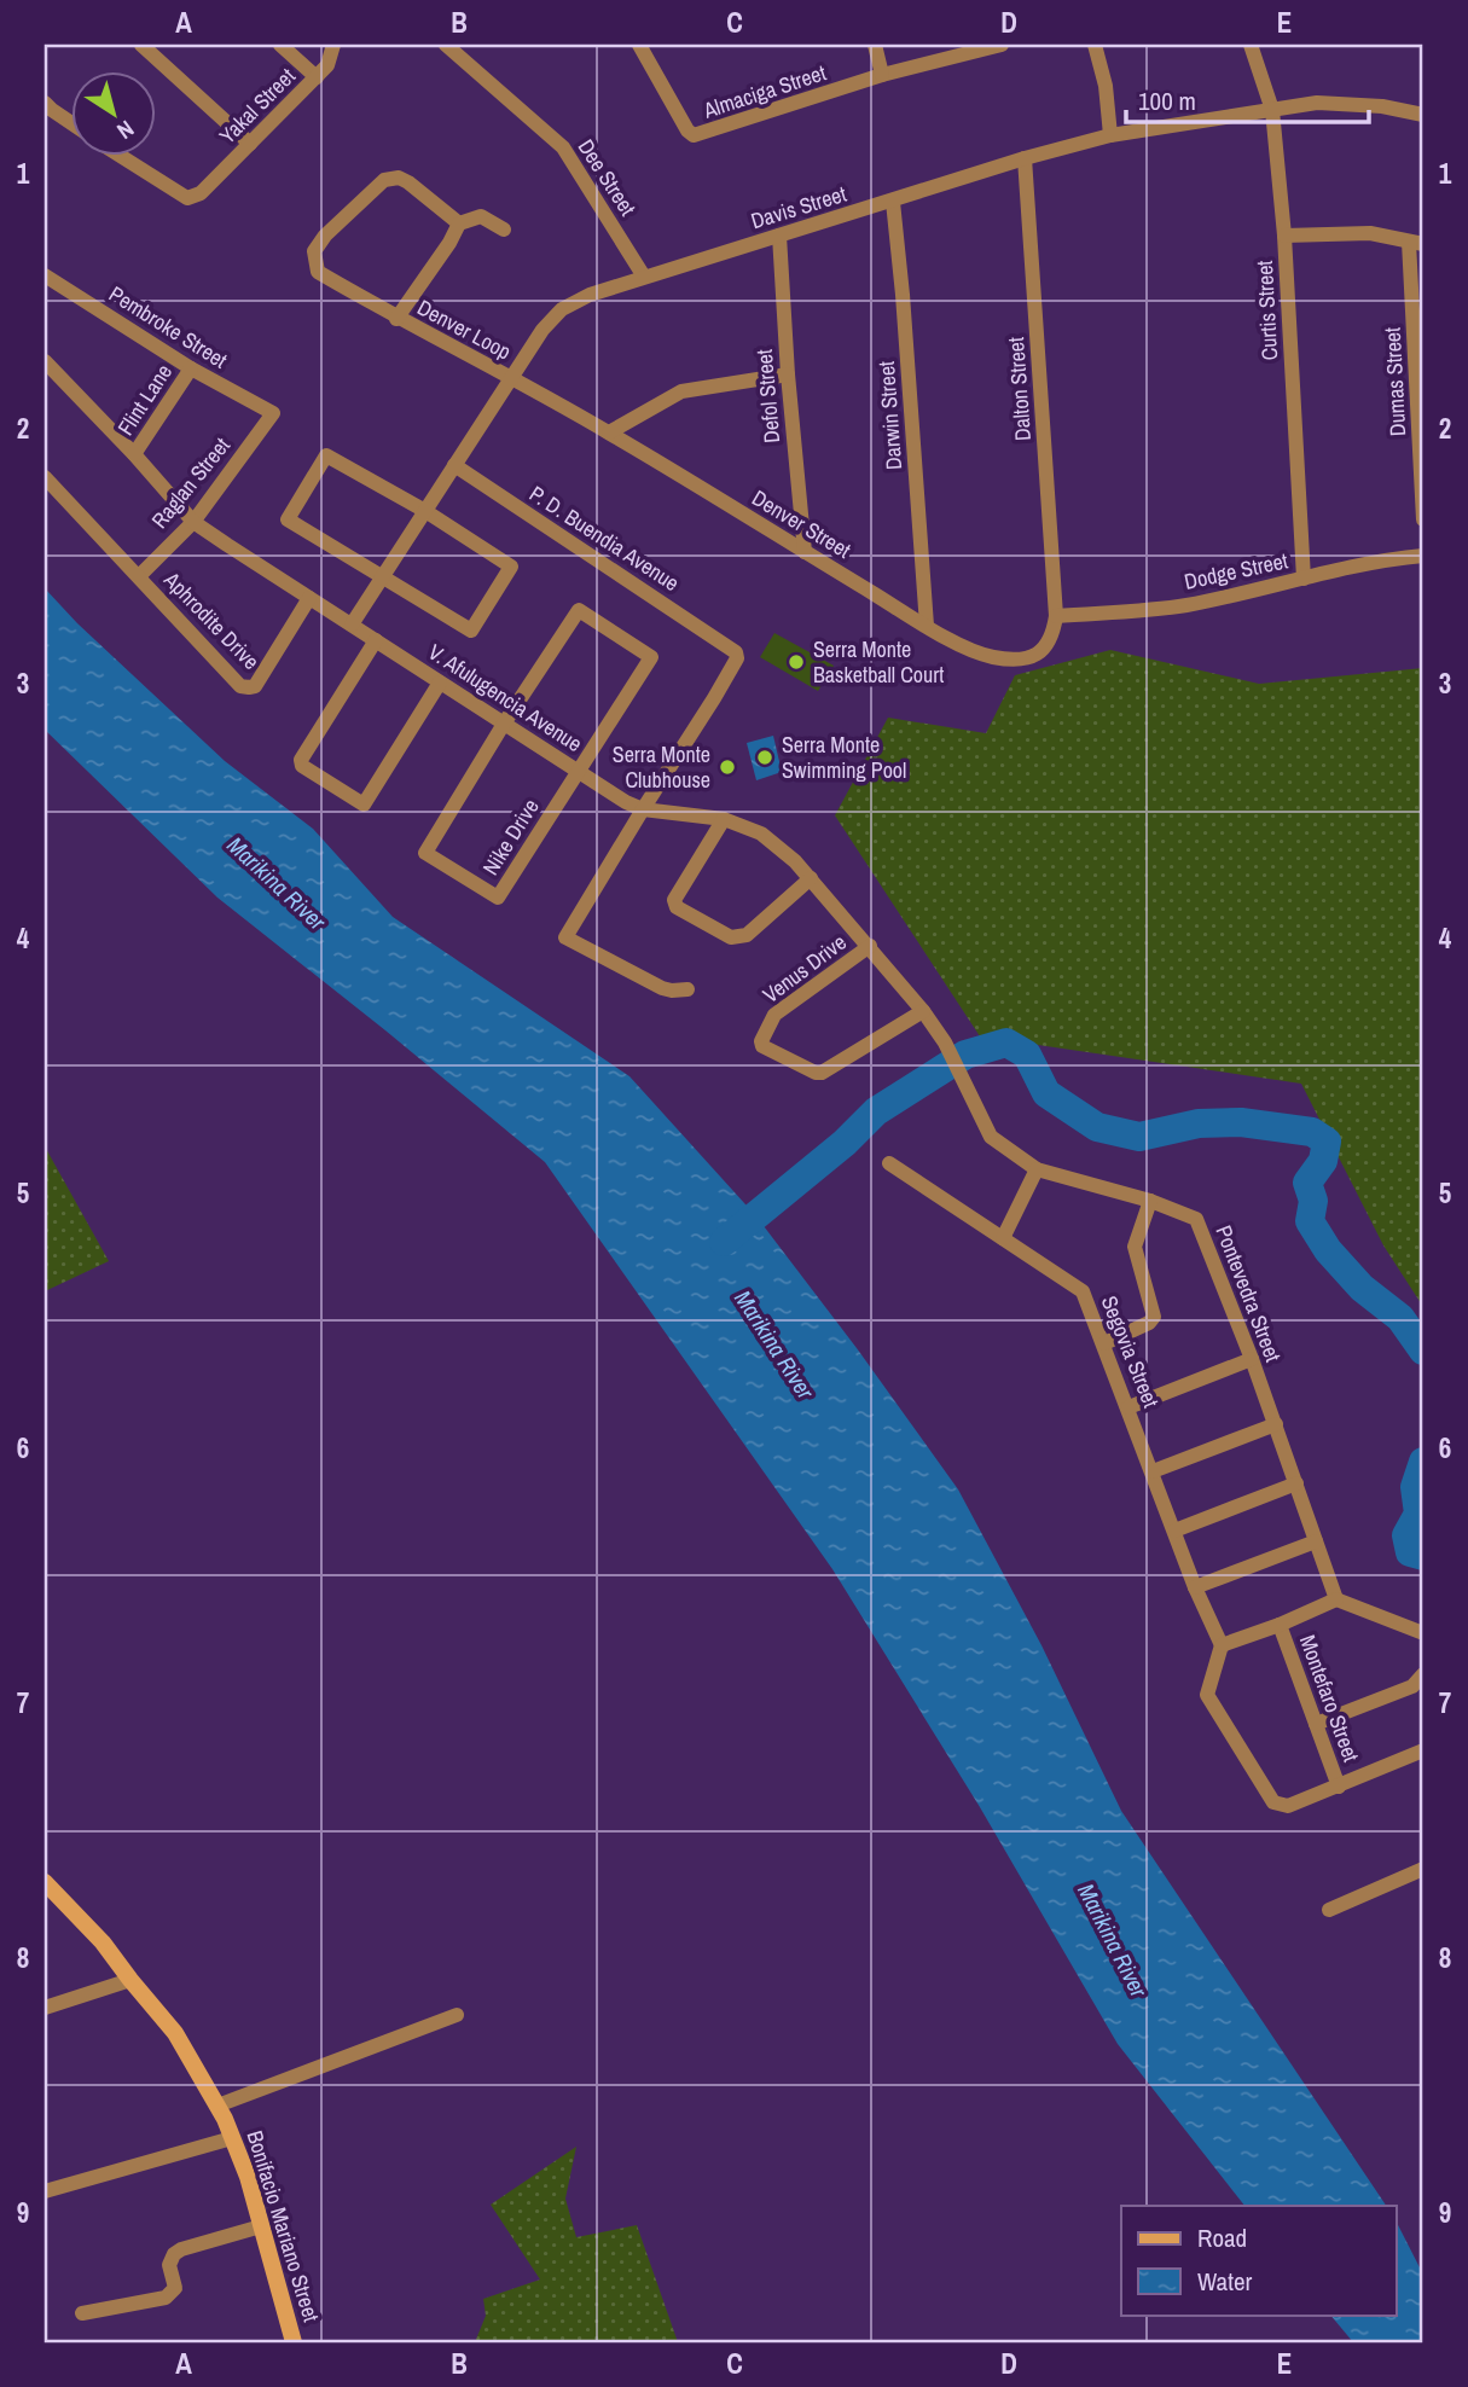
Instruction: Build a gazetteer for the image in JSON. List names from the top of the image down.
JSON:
{
  "streets": {
    "street": [
      "Almaciga Street",
      "Yakal Street",
      "Dee Street",
      "Davis Street",
      "Curtis Street",
      "Pembroke Street",
      "Denver Loop",
      "Dumas Street",
      "Dalton Street",
      "Defol Street",
      "Flint Lane",
      "Darwin Street",
      "Raglan Street",
      "Denver Street",
      "P. D. Buendia Avenue",
      "Dodge Street",
      "Aphrodite Drive",
      "V. Afulugencia Avenue",
      "Nike Drive",
      "Venus Drive",
      "Pontevedra Street",
      "Segovia Street",
      "Montefaro Street",
      "Bonifacio Mariano Street"
    ]
  },
  "crossings": [
    ["Dee Street", "Davis Street"],
    ["Davis Street", "Curtis Street"],
    ["Davis Street", "Denver Loop"],
    ["Davis Street", "Dalton Street"],
    ["Davis Street", "Defol Street"],
    ["Davis Street", "Darwin Street"],
    ["Davis Street", "Denver Street"],
    ["Davis Street", "P. D. Buendia Avenue"],
    ["Davis Street", "V. Afulugencia Avenue"],
    ["Curtis Street", "Dodge Street"],
    ["Pembroke Street", "Flint Lane"],
    ["Pembroke Street", "Raglan Street"],
    ["Denver Loop", "Denver Street"],
    ["Dalton Street", "Denver Street"],
    ["Dalton Street", "Dodge Street"],
    ["Defol Street", "Denver Street"],
    ["Flint Lane", "V. Afulugencia Avenue"],
    ["Darwin Street", "Denver Street"],
    ["Raglan Street", "Aphrodite Drive"],
    ["Raglan Street", "V. Afulugencia Avenue"],
    ["Denver Street", "Dodge Street"],
    ["P. D. Buendia Avenue", "V. Afulugencia Avenue"],
    ["Aphrodite Drive", "V. Afulugencia Avenue"],
    ["V. Afulugencia Avenue", "Nike Drive"],
    ["V. Afulugencia Avenue", "Venus Drive"],
    ["V. Afulugencia Avenue", "Pontevedra Street"]
  ],
  "water": ["Marikina River"],
  "places": ["Serra Monte Basketball Court", "Serra Monte Swimming Pool", "Serra Monte Clubhouse"],
  "legend": ["Road", "Water"],
  "scale_bar": "100 m",
  "north": "bottom right",
  "grid": {
    "columns": [
      "A",
      "B",
      "C",
      "D",
      "E"
    ],
    "rows": [
      "1",
      "2",
      "3",
      "4",
      "5",
      "6",
      "7",
      "8",
      "9"
    ]
  }
}
